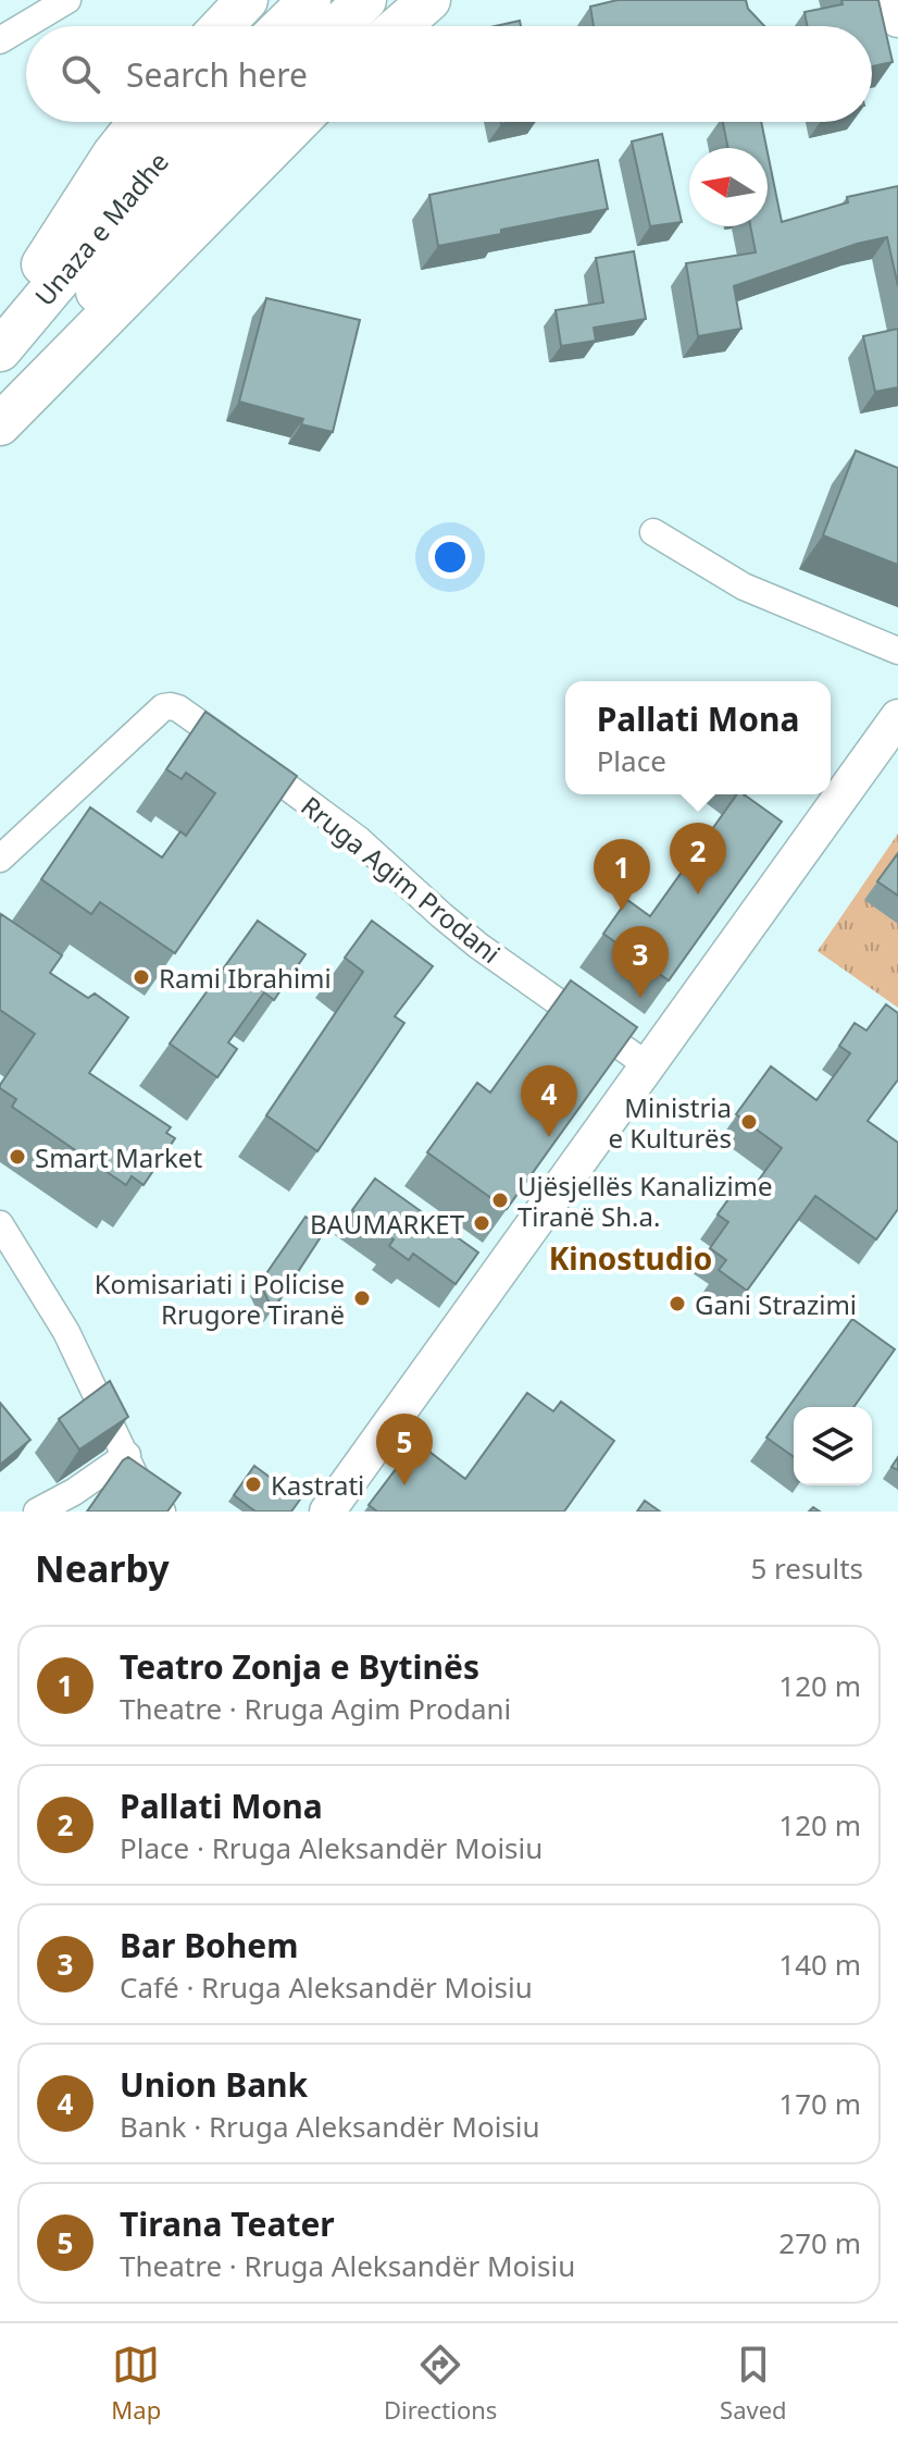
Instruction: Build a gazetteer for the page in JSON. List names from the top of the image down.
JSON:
{
  "streets": {
    "highway": ["Unaza e Madhe"],
    "street": ["Rruga Agim Prodani"]
  },
  "districts": ["Kinostudio"],
  "places": [
    "Rami Ibrahimi",
    "Ministria e Kulturës",
    "Smart Market",
    "Ujësjellës Kanalizime Tiranë Sh.a.",
    "BAUMARKET",
    "Komisariati i Policise Rrugore Tiranë",
    "Gani Strazimi",
    "Kastrati"
  ],
  "north": "left",
  "page": {
    "search": "Search here",
    "popup": ["Pallati Mona", "Place"],
    "pins": [
      "2",
      "1",
      "3",
      "4",
      "5"
    ],
    "heading": ["Nearby", "5 results"],
    "list": [
      {
        "mark": "1",
        "name": "Teatro Zonja e Bytinës",
        "note": "Theatre · Rruga Agim Prodani",
        "value": "120 m"
      },
      {
        "mark": "2",
        "name": "Pallati Mona",
        "note": "Place · Rruga Aleksandër Moisiu",
        "value": "120 m"
      },
      {
        "mark": "3",
        "name": "Bar Bohem",
        "note": "Café · Rruga Aleksandër Moisiu",
        "value": "140 m"
      },
      {
        "mark": "4",
        "name": "Union Bank",
        "note": "Bank · Rruga Aleksandër Moisiu",
        "value": "170 m"
      },
      {
        "mark": "5",
        "name": "Tirana Teater",
        "note": "Theatre · Rruga Aleksandër Moisiu",
        "value": "270 m"
      }
    ],
    "nav": ["Map", "Directions", "Saved"]
  }
}
